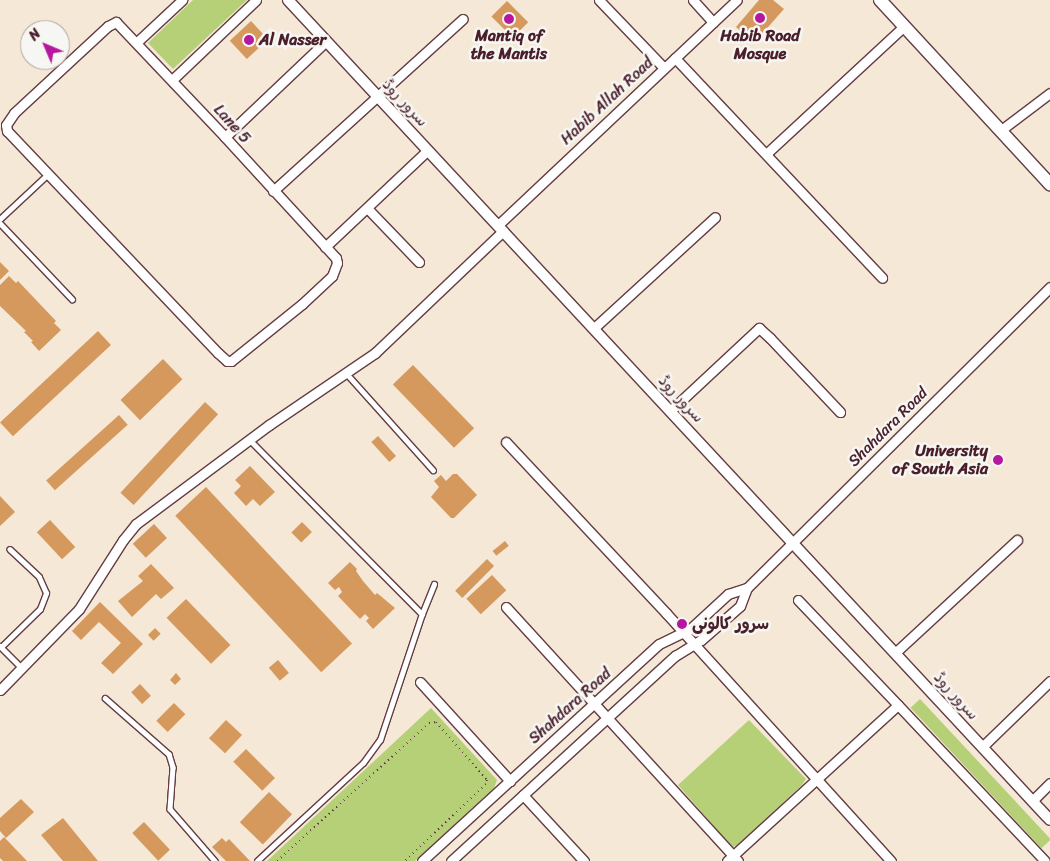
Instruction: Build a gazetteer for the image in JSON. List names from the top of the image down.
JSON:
{
  "streets": {
    "street": [
      "Habib Allah Road",
      "سرور روڈ",
      "Lane 5",
      "Shahdara Road"
    ]
  },
  "crossings": [
    ["Habib Allah Road", "سرور روڈ"],
    ["سرور روڈ", "Shahdara Road"]
  ],
  "places": [
    "Habib Road Mosque",
    "Mantiq of the Mantis",
    "Al Nasser",
    "University of South Asia",
    "سرور کالونی"
  ],
  "north": "top left"
}
